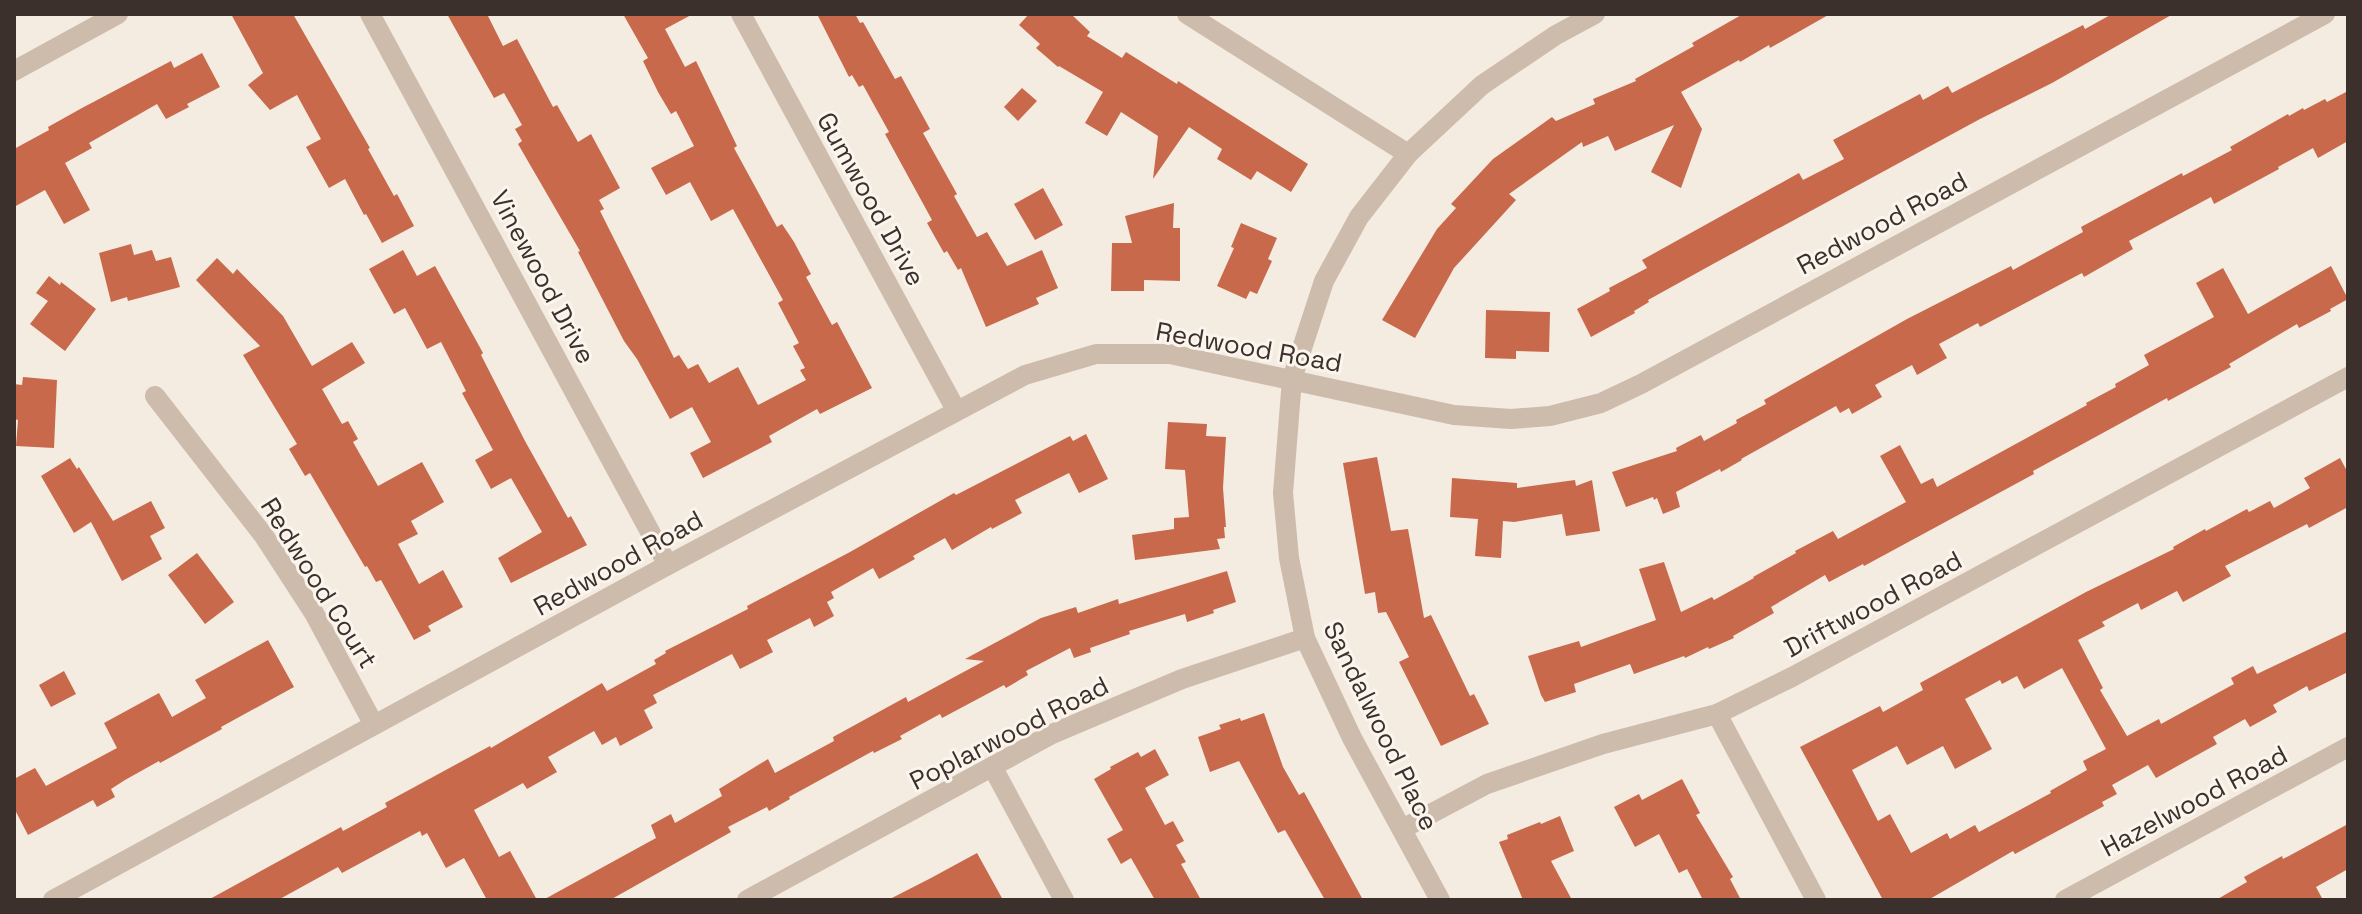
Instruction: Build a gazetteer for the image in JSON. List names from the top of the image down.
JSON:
{
  "streets": {
    "street": [
      "Gumwood Drive",
      "Redwood Road",
      "Vinewood Drive",
      "Redwood Court",
      "Driftwood Road",
      "Sandalwood Place",
      "Poplarwood Road",
      "Hazelwood Road"
    ]
  },
  "crossings": [
    ["Gumwood Drive", "Redwood Road"],
    ["Redwood Road", "Vinewood Drive"],
    ["Redwood Road", "Redwood Court"],
    ["Redwood Road", "Sandalwood Place"],
    ["Driftwood Road", "Sandalwood Place"],
    ["Sandalwood Place", "Poplarwood Road"]
  ]
}
